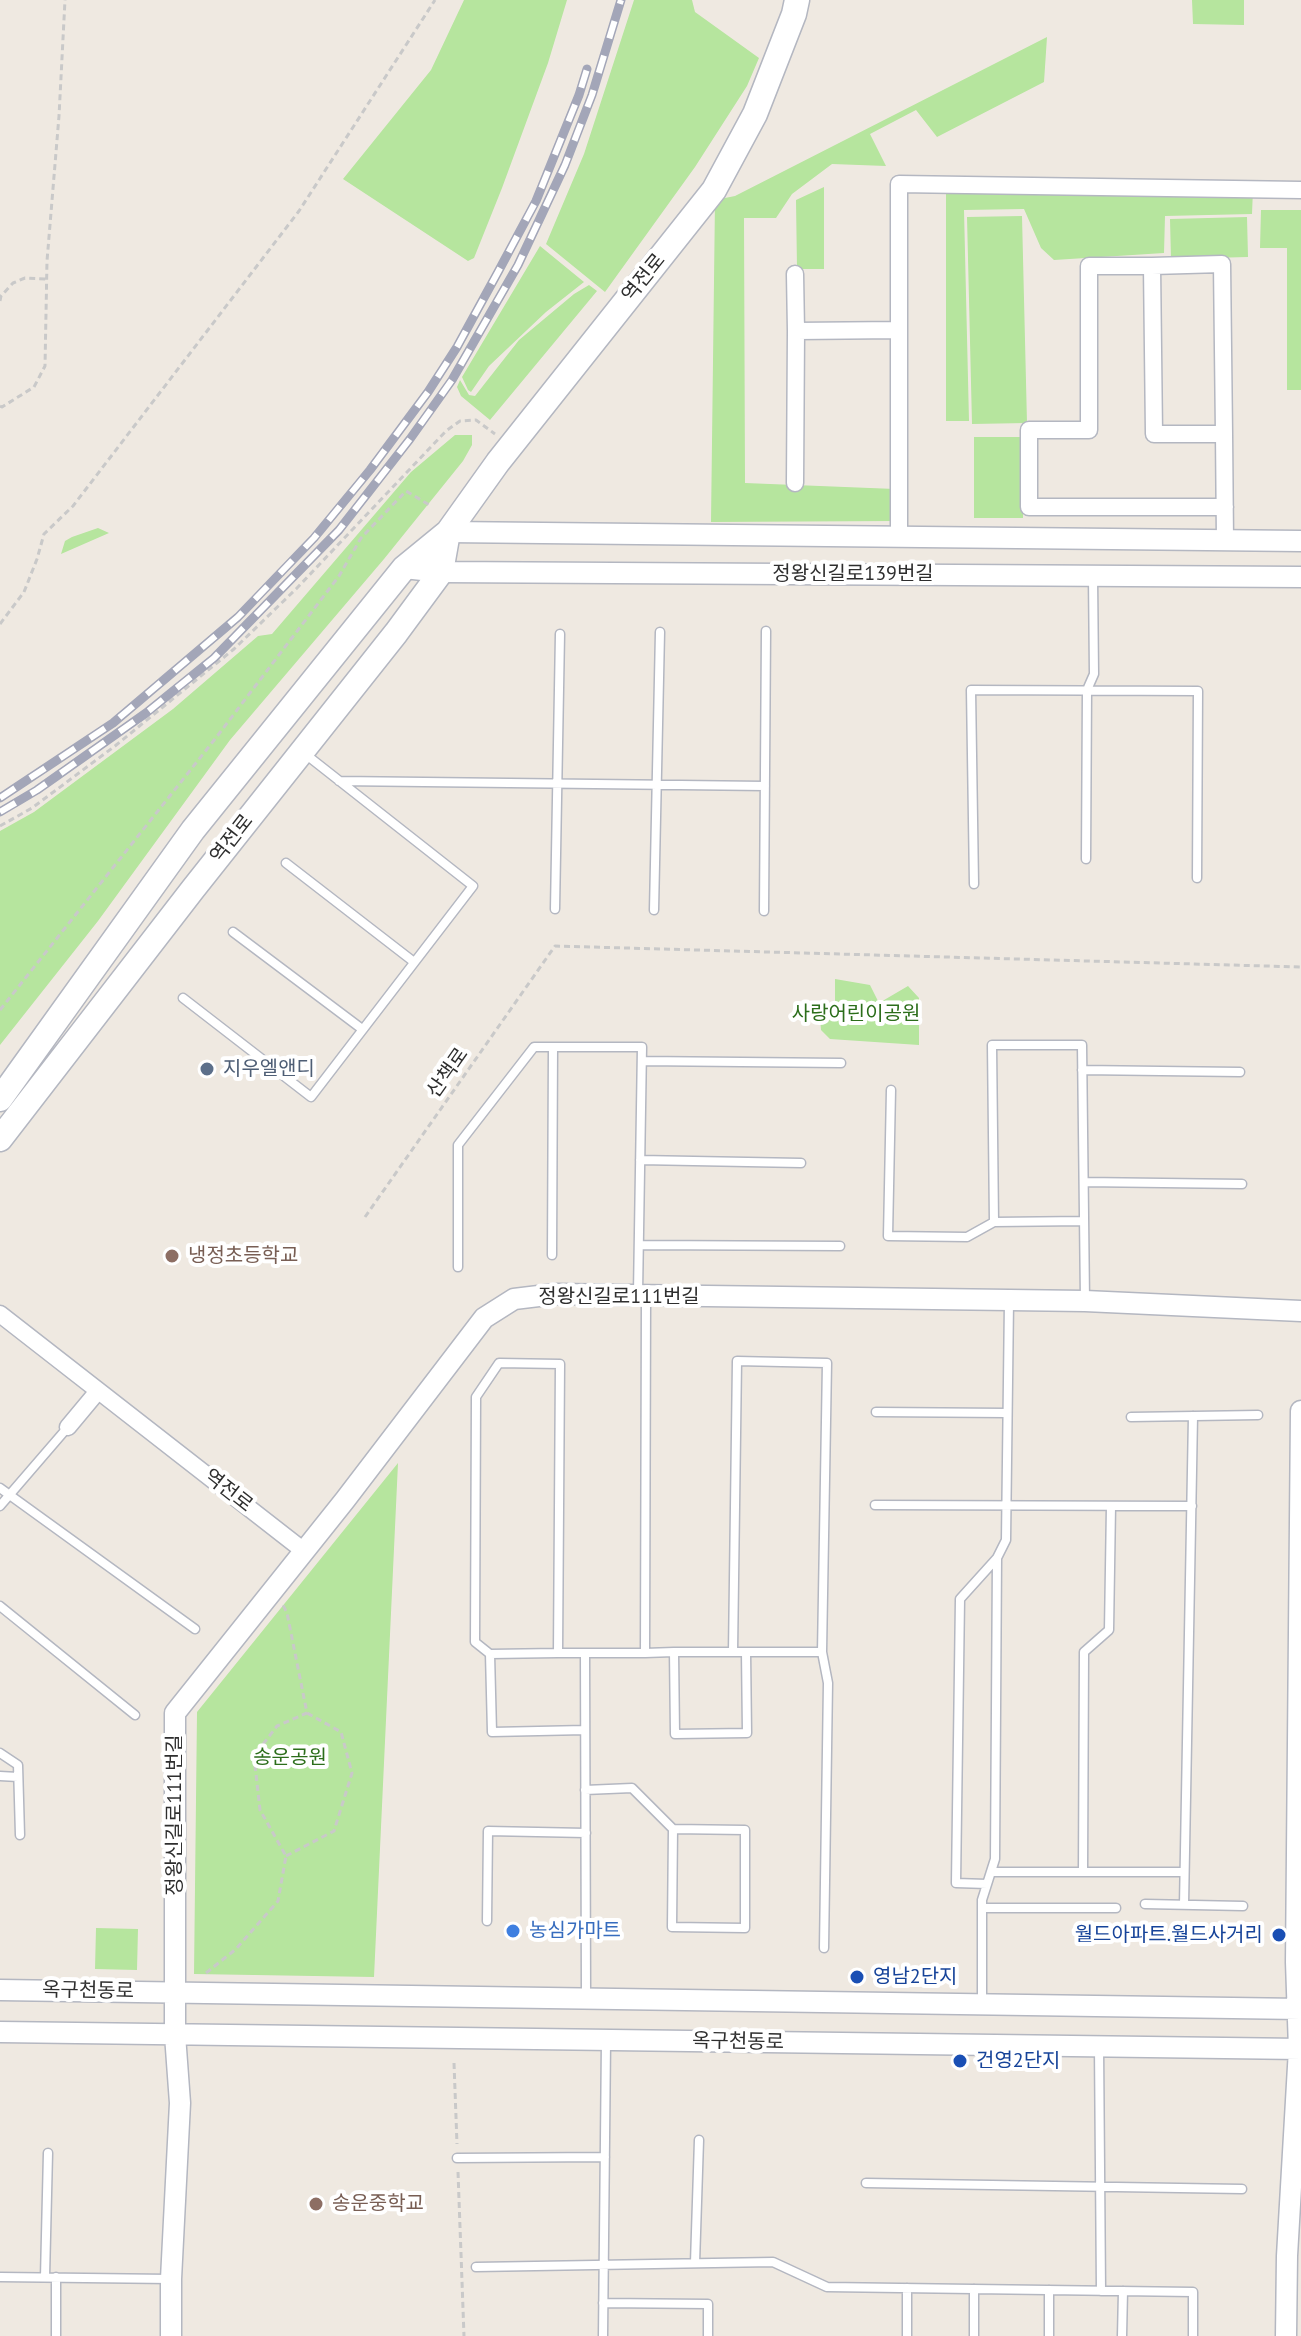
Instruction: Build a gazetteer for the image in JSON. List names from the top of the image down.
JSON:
{
  "streets": {
    "main road": ["역전로"],
    "street": ["정왕신길로139번길", "정왕신길로111번길", "옥구천동로"],
    "path": ["산책로"]
  },
  "crossings": [
    ["역전로", "정왕신길로139번길"],
    ["역전로", "정왕신길로111번길"],
    ["정왕신길로111번길", "옥구천동로"]
  ],
  "parks": ["사랑어린이공원", "송운공원"],
  "places": [
    "지우엘앤디",
    "냉정초등학교",
    "농심가마트",
    "월드아파트.월드사거리",
    "영남2단지",
    "건영2단지",
    "송운중학교"
  ]
}
